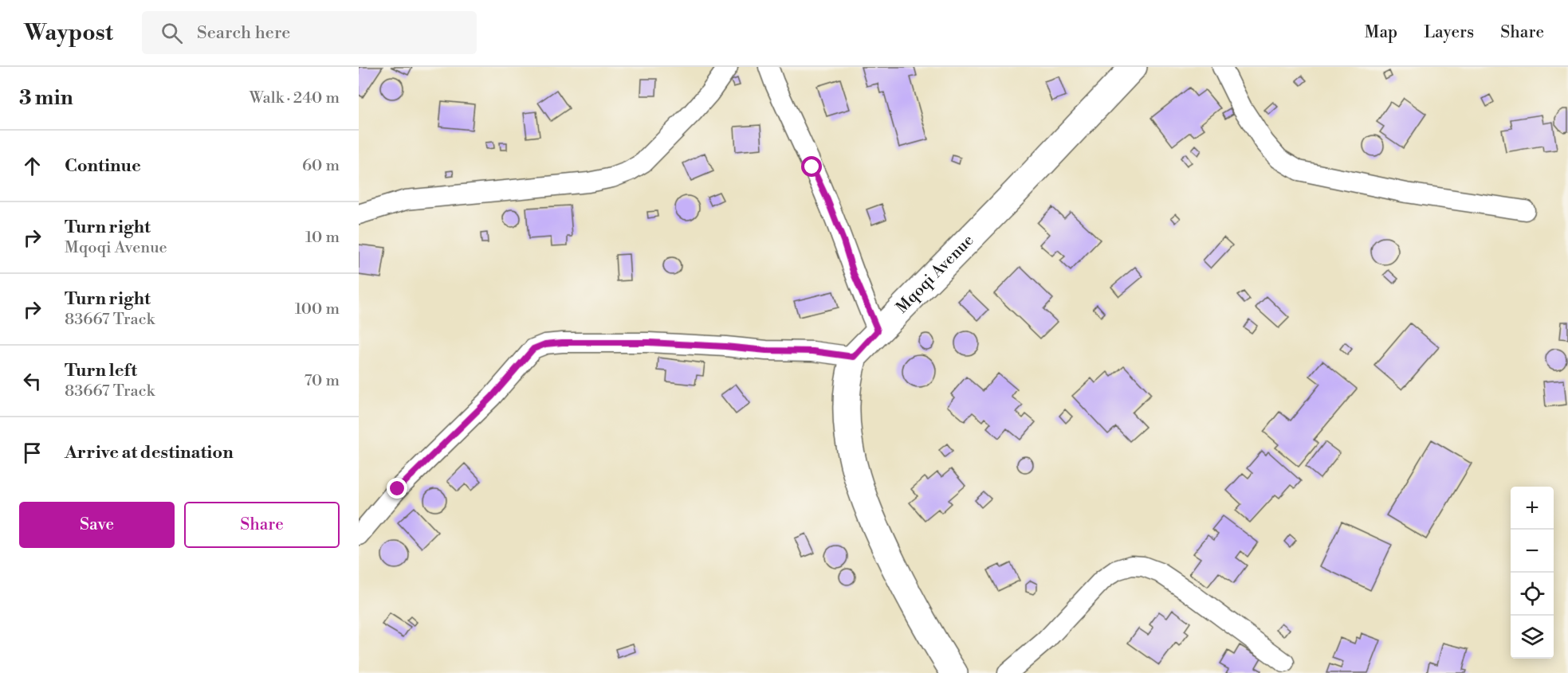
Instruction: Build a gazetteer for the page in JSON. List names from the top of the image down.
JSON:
{
  "streets": {
    "street": ["Mqoqi Avenue"]
  },
  "page": {
    "header": "Waypost",
    "search": "Search here",
    "nav": ["Map", "Layers", "Share"],
    "heading": ["3 min", "Walk · 240 m"],
    "list": [
      ["Continue", "60 m"],
      ["Turn right", "Mqoqi Avenue", "10 m"],
      ["Turn right", "83667 Track", "100 m"],
      ["Turn left", "83667 Track", "70 m"],
      "Arrive at destination"
    ],
    "map_buttons": ["+", "−"],
    "buttons": ["Save", "Share"]
  }
}
